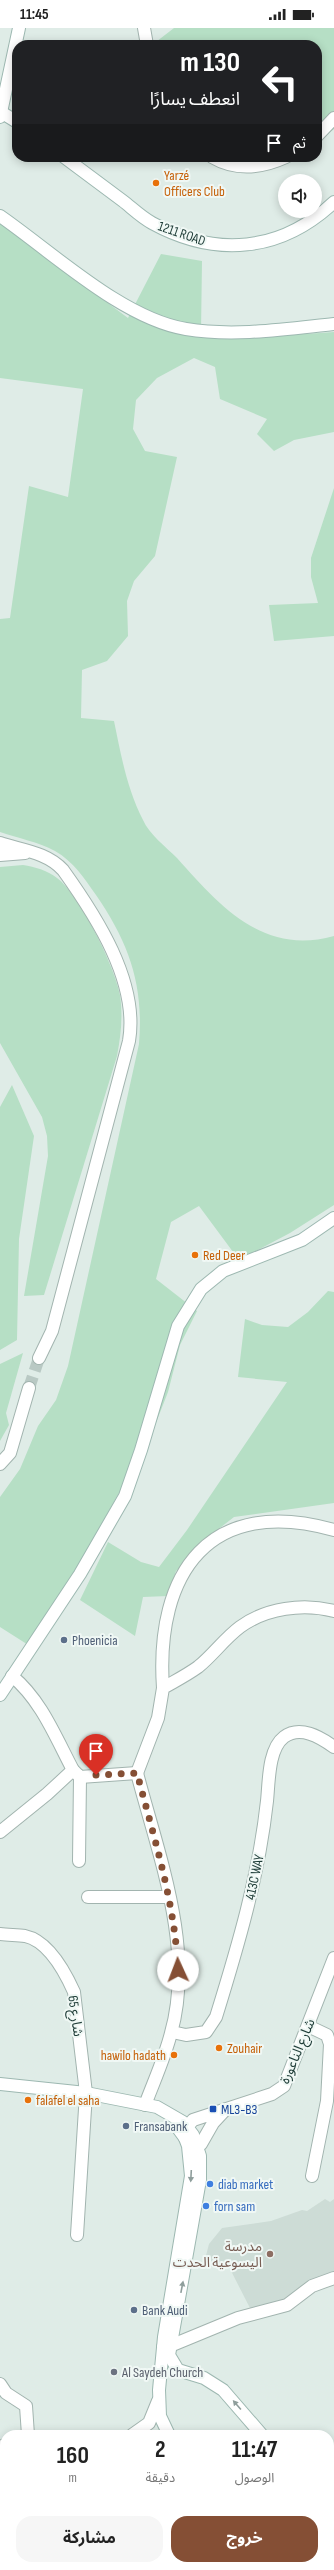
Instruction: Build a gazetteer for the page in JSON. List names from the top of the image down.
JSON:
{
  "streets": {
    "street": [
      "1211 ROAD",
      "413C WAY",
      "شارع 65",
      "شارع الناعورة"
    ]
  },
  "places": {
    "other": [
      "Yarzé Officers Club",
      "Red Deer",
      "Phoenicia",
      "Zouhair",
      "hawilo hadath",
      "falafel el saha",
      "Fransabank",
      "diab market",
      "forn sam",
      "مدرسة اليسوعية الحدت",
      "Bank Audi",
      "Al Saydeh Church"
    ],
    "transit": ["ML3-B3"]
  },
  "page": {
    "status": "11:45",
    "turn": ["130 m", "انعطف يسارًا"],
    "then": "ثم",
    "eta": [
      "11:47",
      "الوصول",
      "2",
      "دقيقة",
      "160",
      "m"
    ],
    "buttons": ["خروج", "مشاركة"]
  }
}
